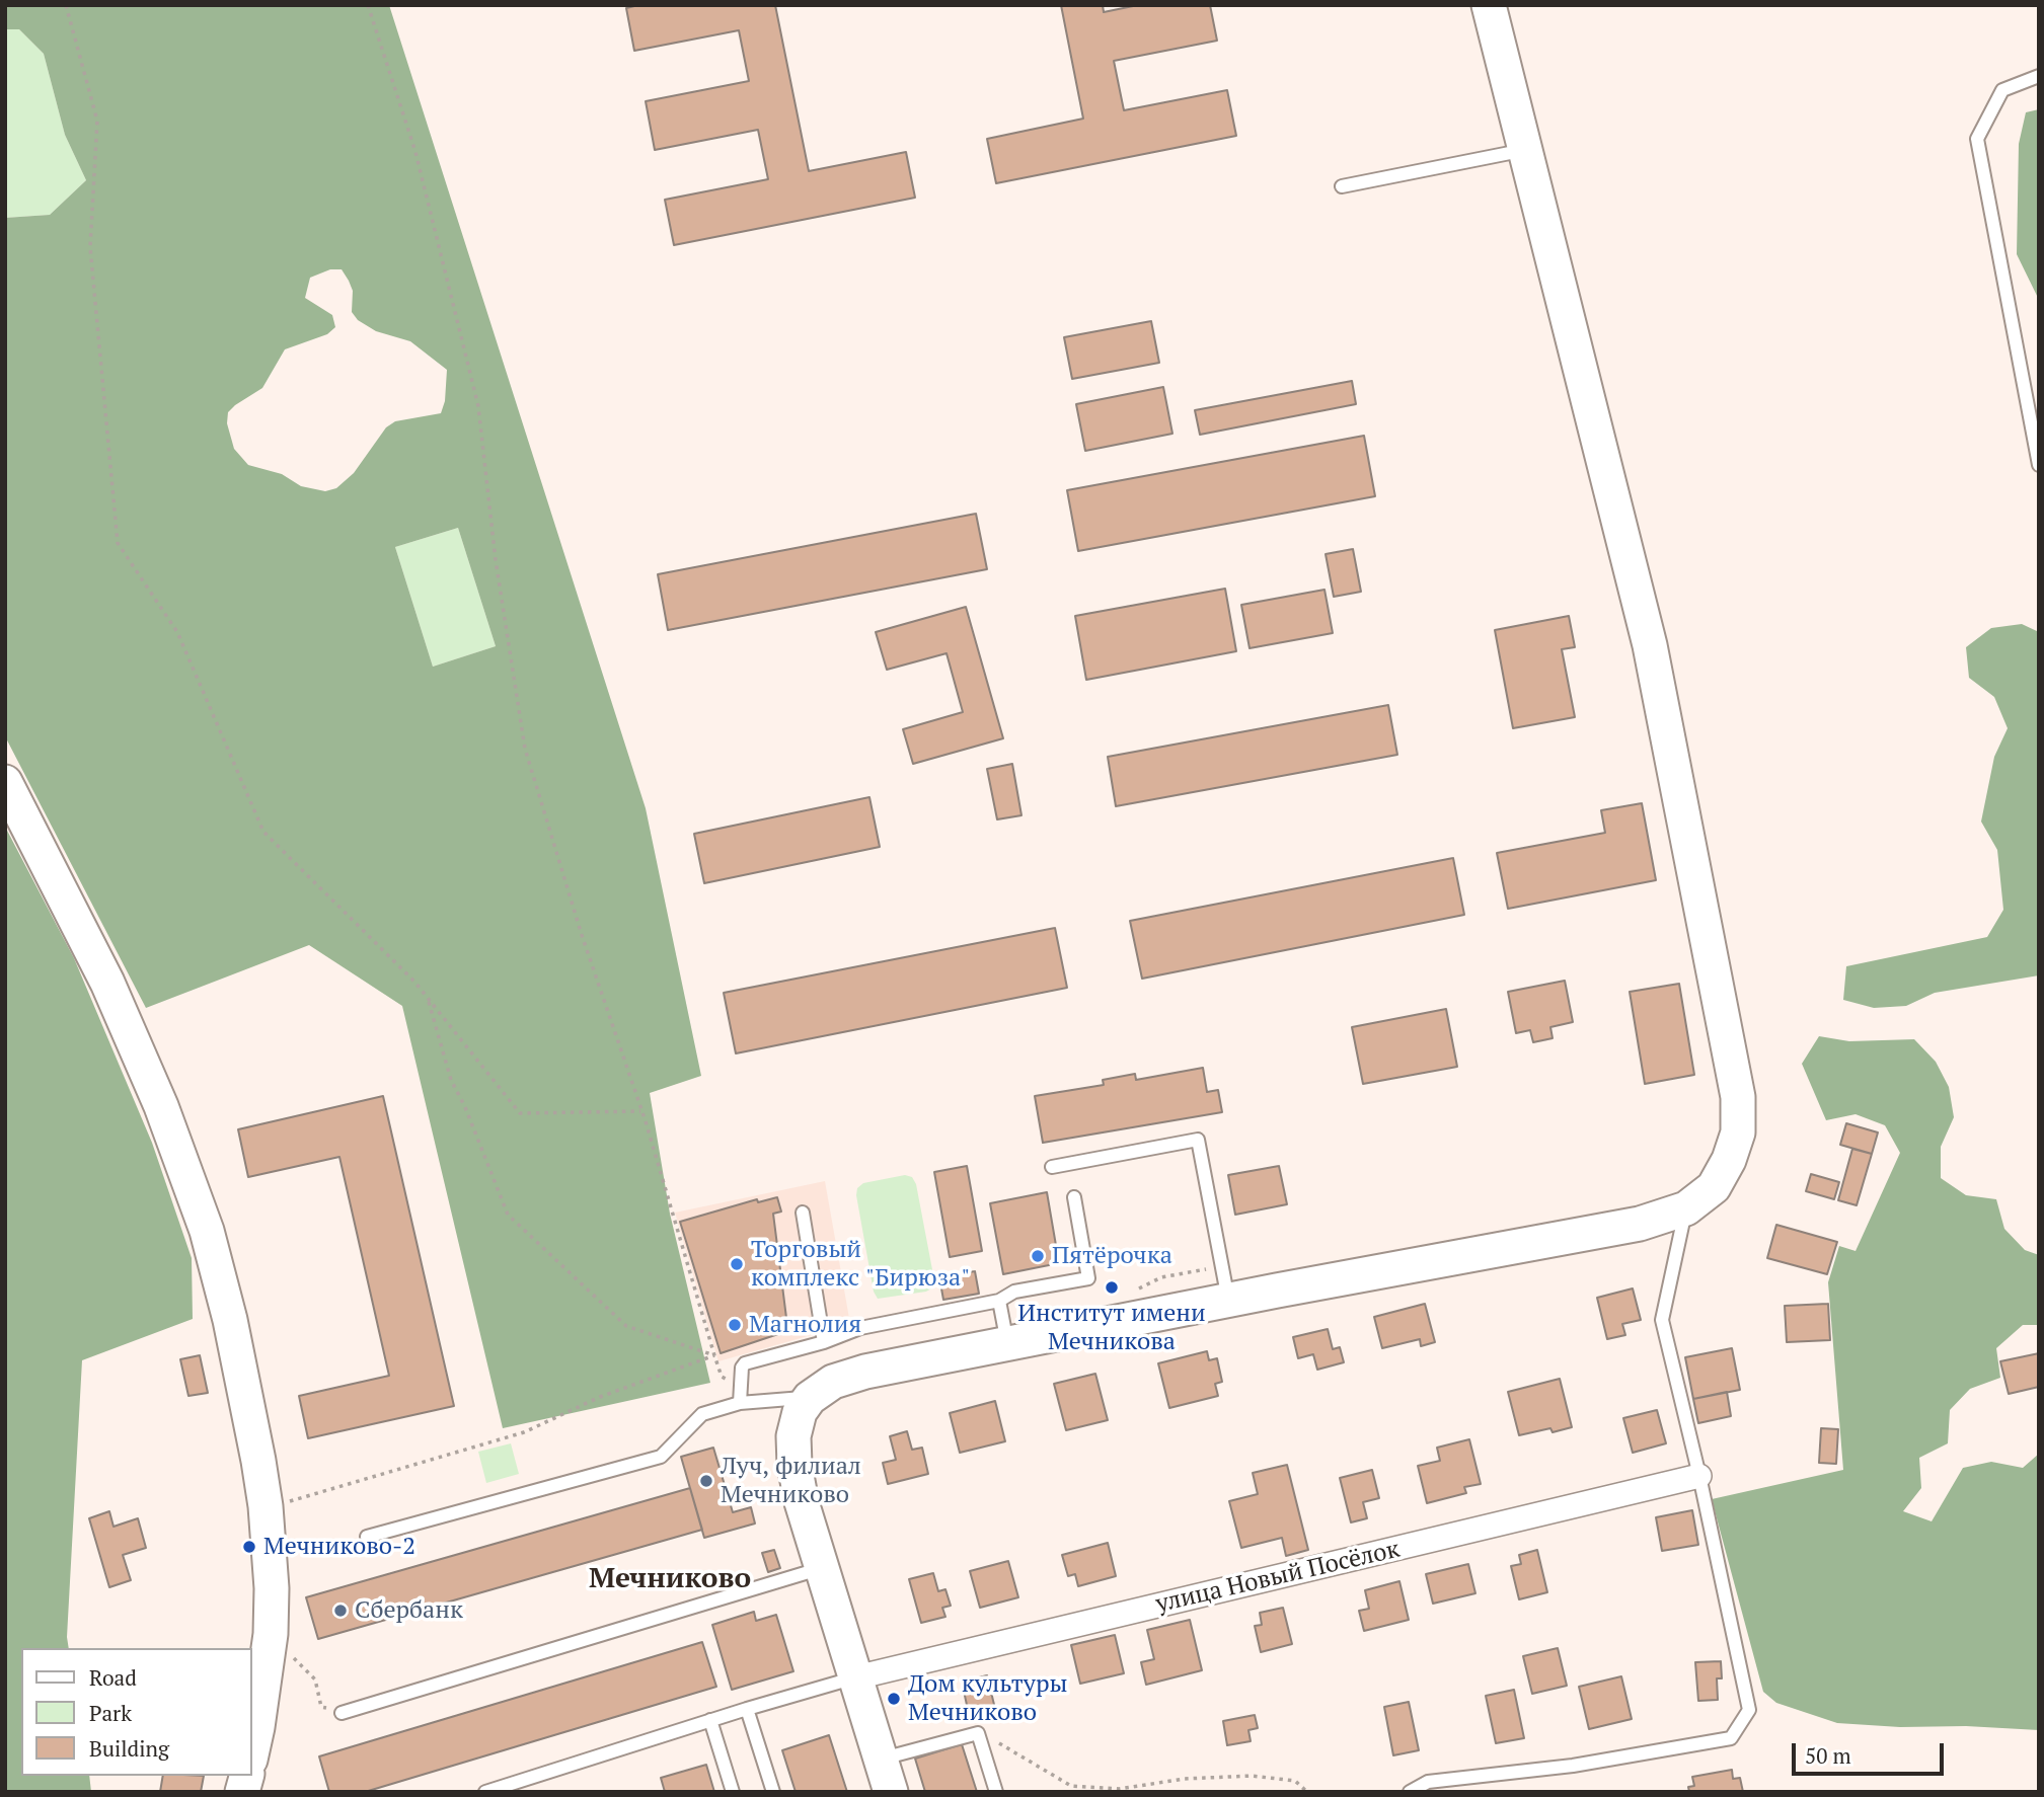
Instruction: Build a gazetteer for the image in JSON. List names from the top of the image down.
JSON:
{
  "streets": {
    "street": ["улица Новый Посёлок"]
  },
  "districts": ["Мечниково"],
  "places": [
    "Пятёрочка",
    "Торговый комплекс \"Бирюза\"",
    "Институт имени Мечникова",
    "Магнолия",
    "Луч, филиал Мечниково",
    "Мечниково-2",
    "Сбербанк",
    "Дом культуры Мечниково"
  ],
  "legend": ["Road", "Park", "Building"],
  "scale_bar": "50 m"
}
